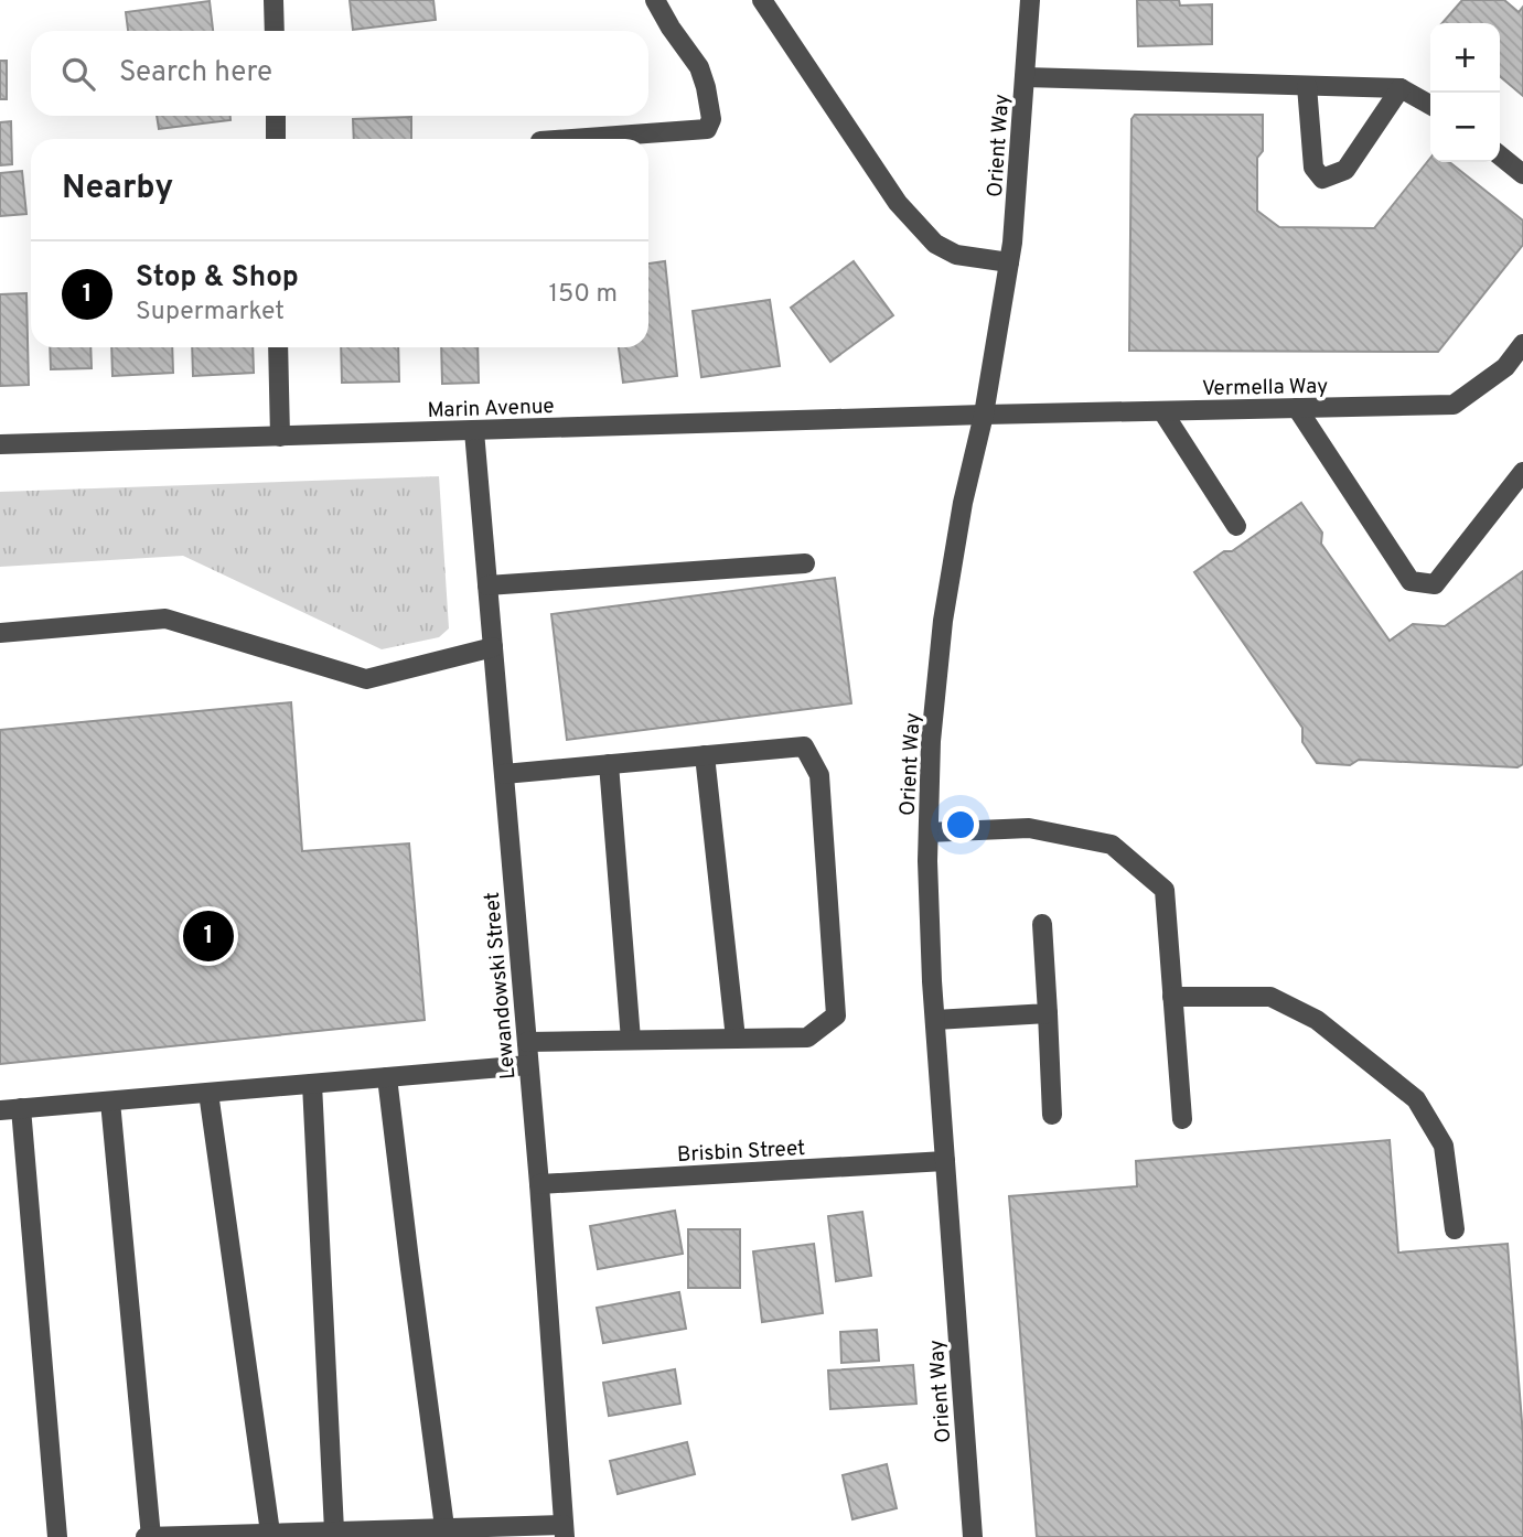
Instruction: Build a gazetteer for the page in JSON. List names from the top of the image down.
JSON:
{
  "streets": {
    "street": [
      "Orient Way",
      "Vermella Way",
      "Marin Avenue",
      "Lewandowski Street",
      "Brisbin Street"
    ]
  },
  "crossings": [
    ["Orient Way", "Vermella Way"],
    ["Orient Way", "Marin Avenue"],
    ["Orient Way", "Brisbin Street"],
    ["Vermella Way", "Marin Avenue"],
    ["Marin Avenue", "Lewandowski Street"],
    ["Lewandowski Street", "Brisbin Street"]
  ],
  "page": {
    "map_buttons": ["+", "−"],
    "search": "Search here",
    "heading": "Nearby",
    "list": [
      {
        "mark": "1",
        "name": "Stop & Shop",
        "note": "Supermarket",
        "value": "150 m"
      }
    ],
    "pins": "1"
  }
}
